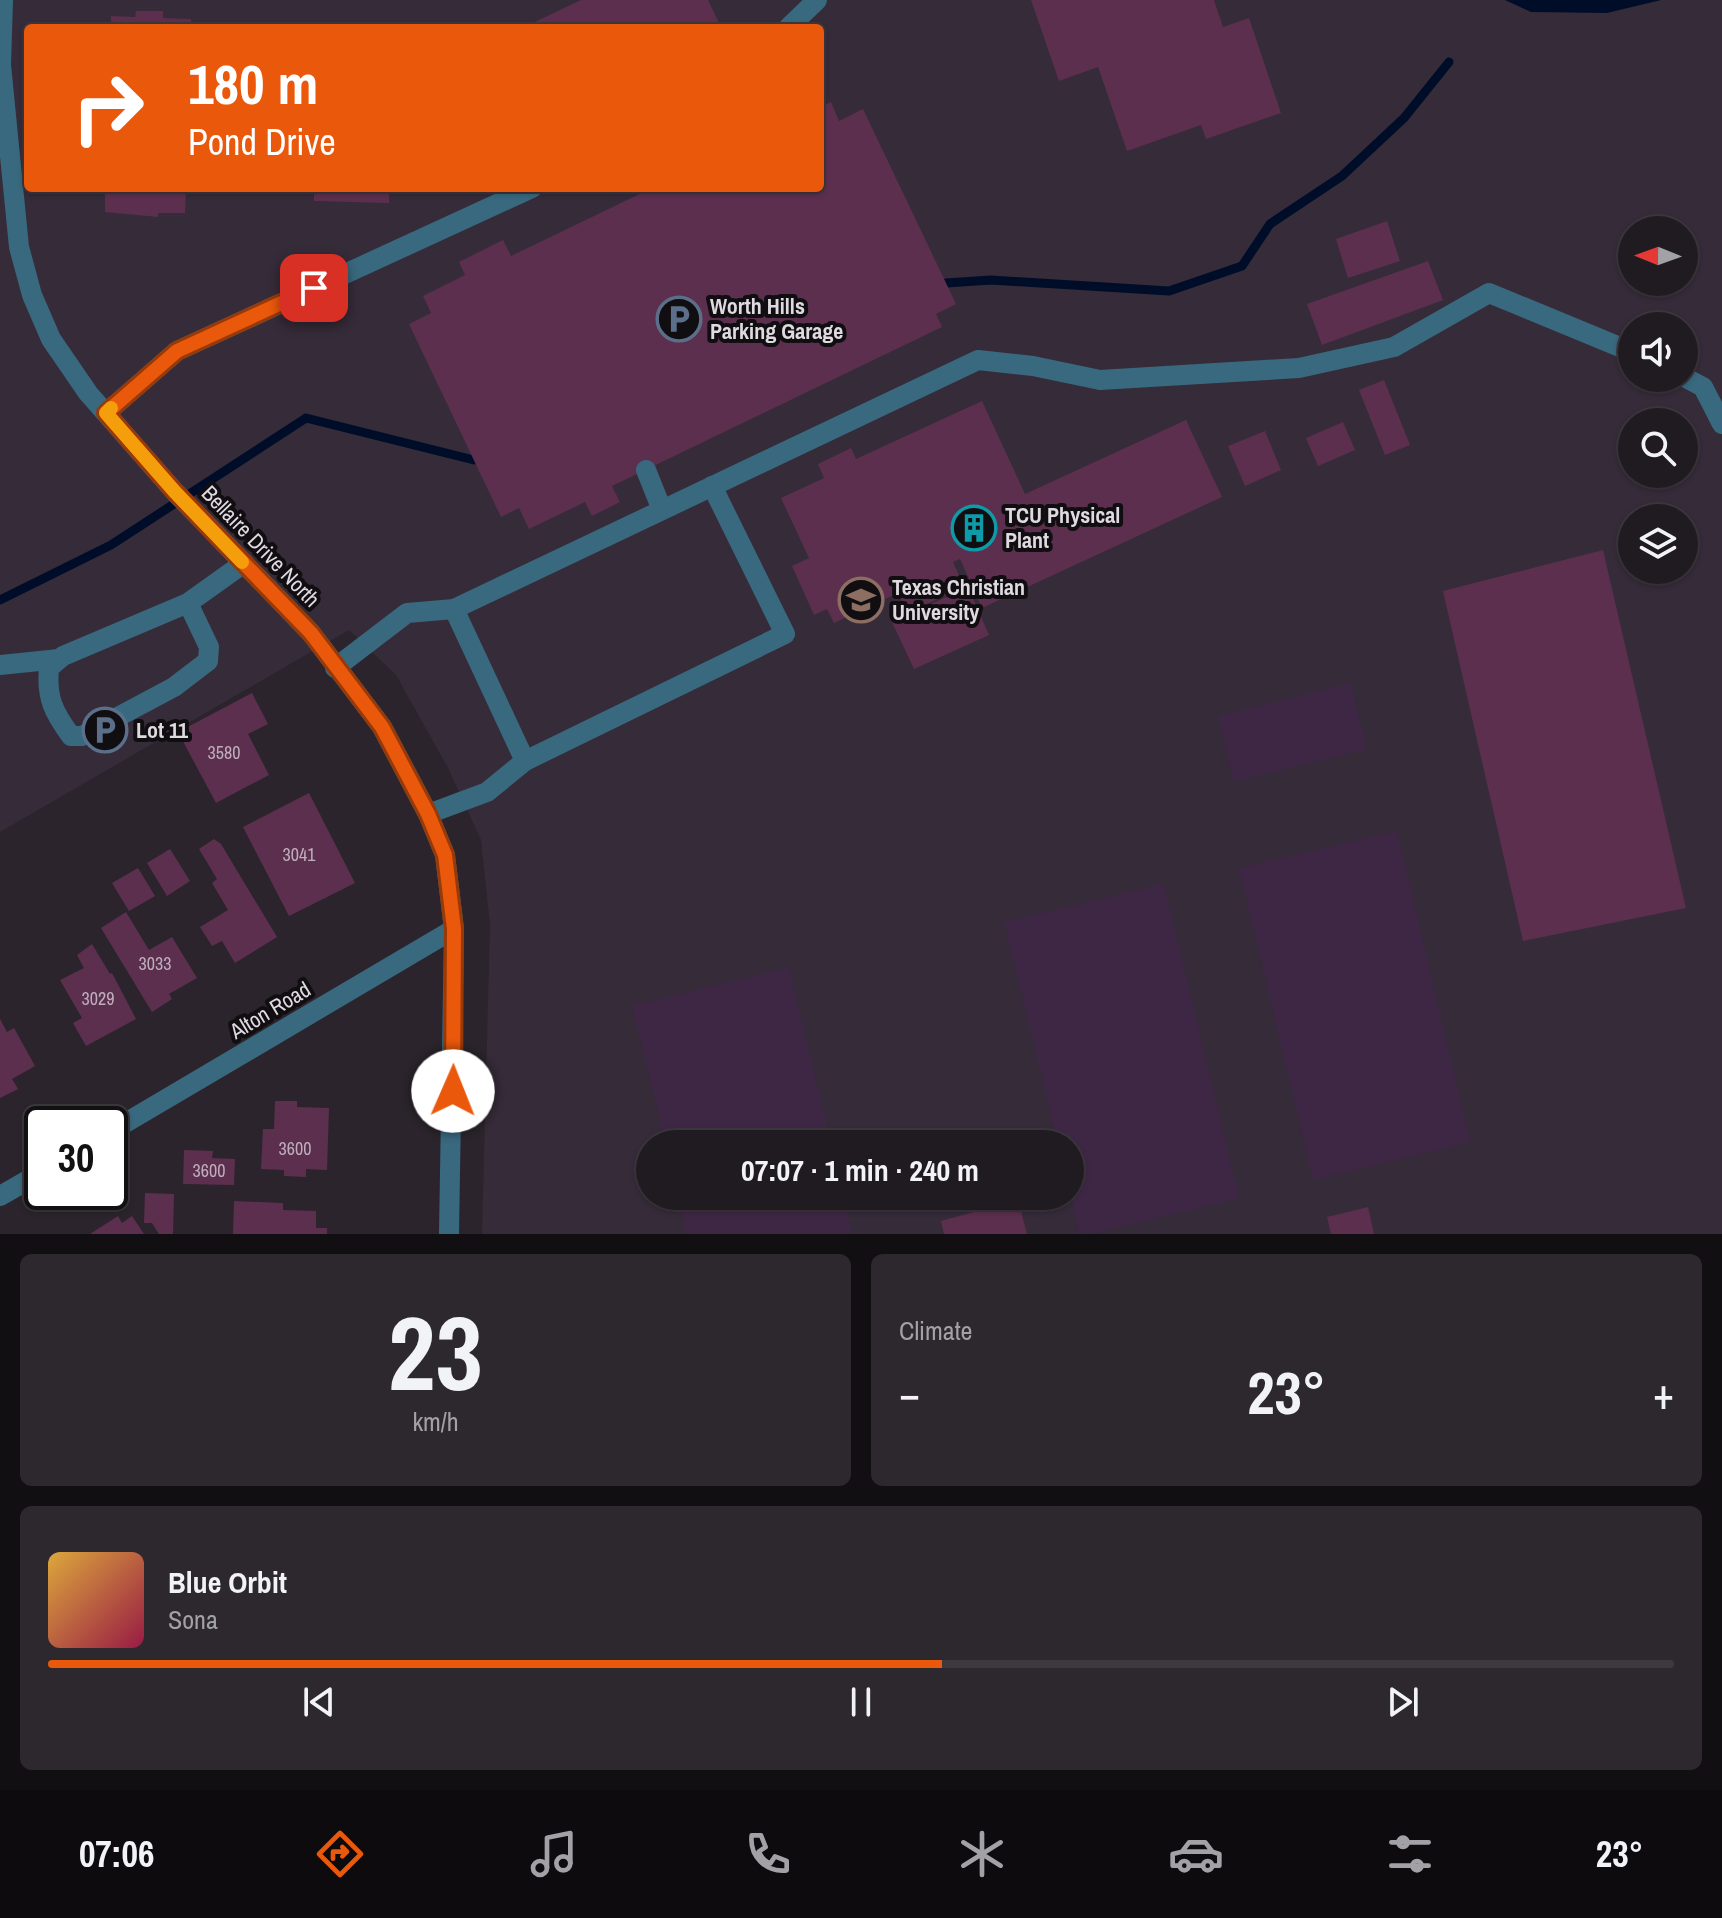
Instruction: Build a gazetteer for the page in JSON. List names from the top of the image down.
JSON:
{
  "streets": {
    "street": ["Bellaire Drive North", "Alton Road"]
  },
  "crossings": [
    ["Bellaire Drive North", "Alton Road"]
  ],
  "places": {
    "parking": ["Worth Hills Parking Garage", "Lot 11"],
    "building": ["TCU Physical Plant"],
    "school or university": ["Texas Christian University"]
  },
  "house_numbers": [
    "3580",
    "3041",
    "3033",
    "3029",
    "3600",
    "3600"
  ],
  "north": "left",
  "page": {
    "turn": ["180 m", "Pond Drive"],
    "limit": "30",
    "trip": "07:07 · 1 min · 240 m",
    "tile": [
      ["23", "km/h"],
      "Climate"
    ],
    "heat": ["−", "23°", "+"],
    "song": ["Blue Orbit", "Sona"],
    "tabs": ["07:06", "23°"]
  }
}
